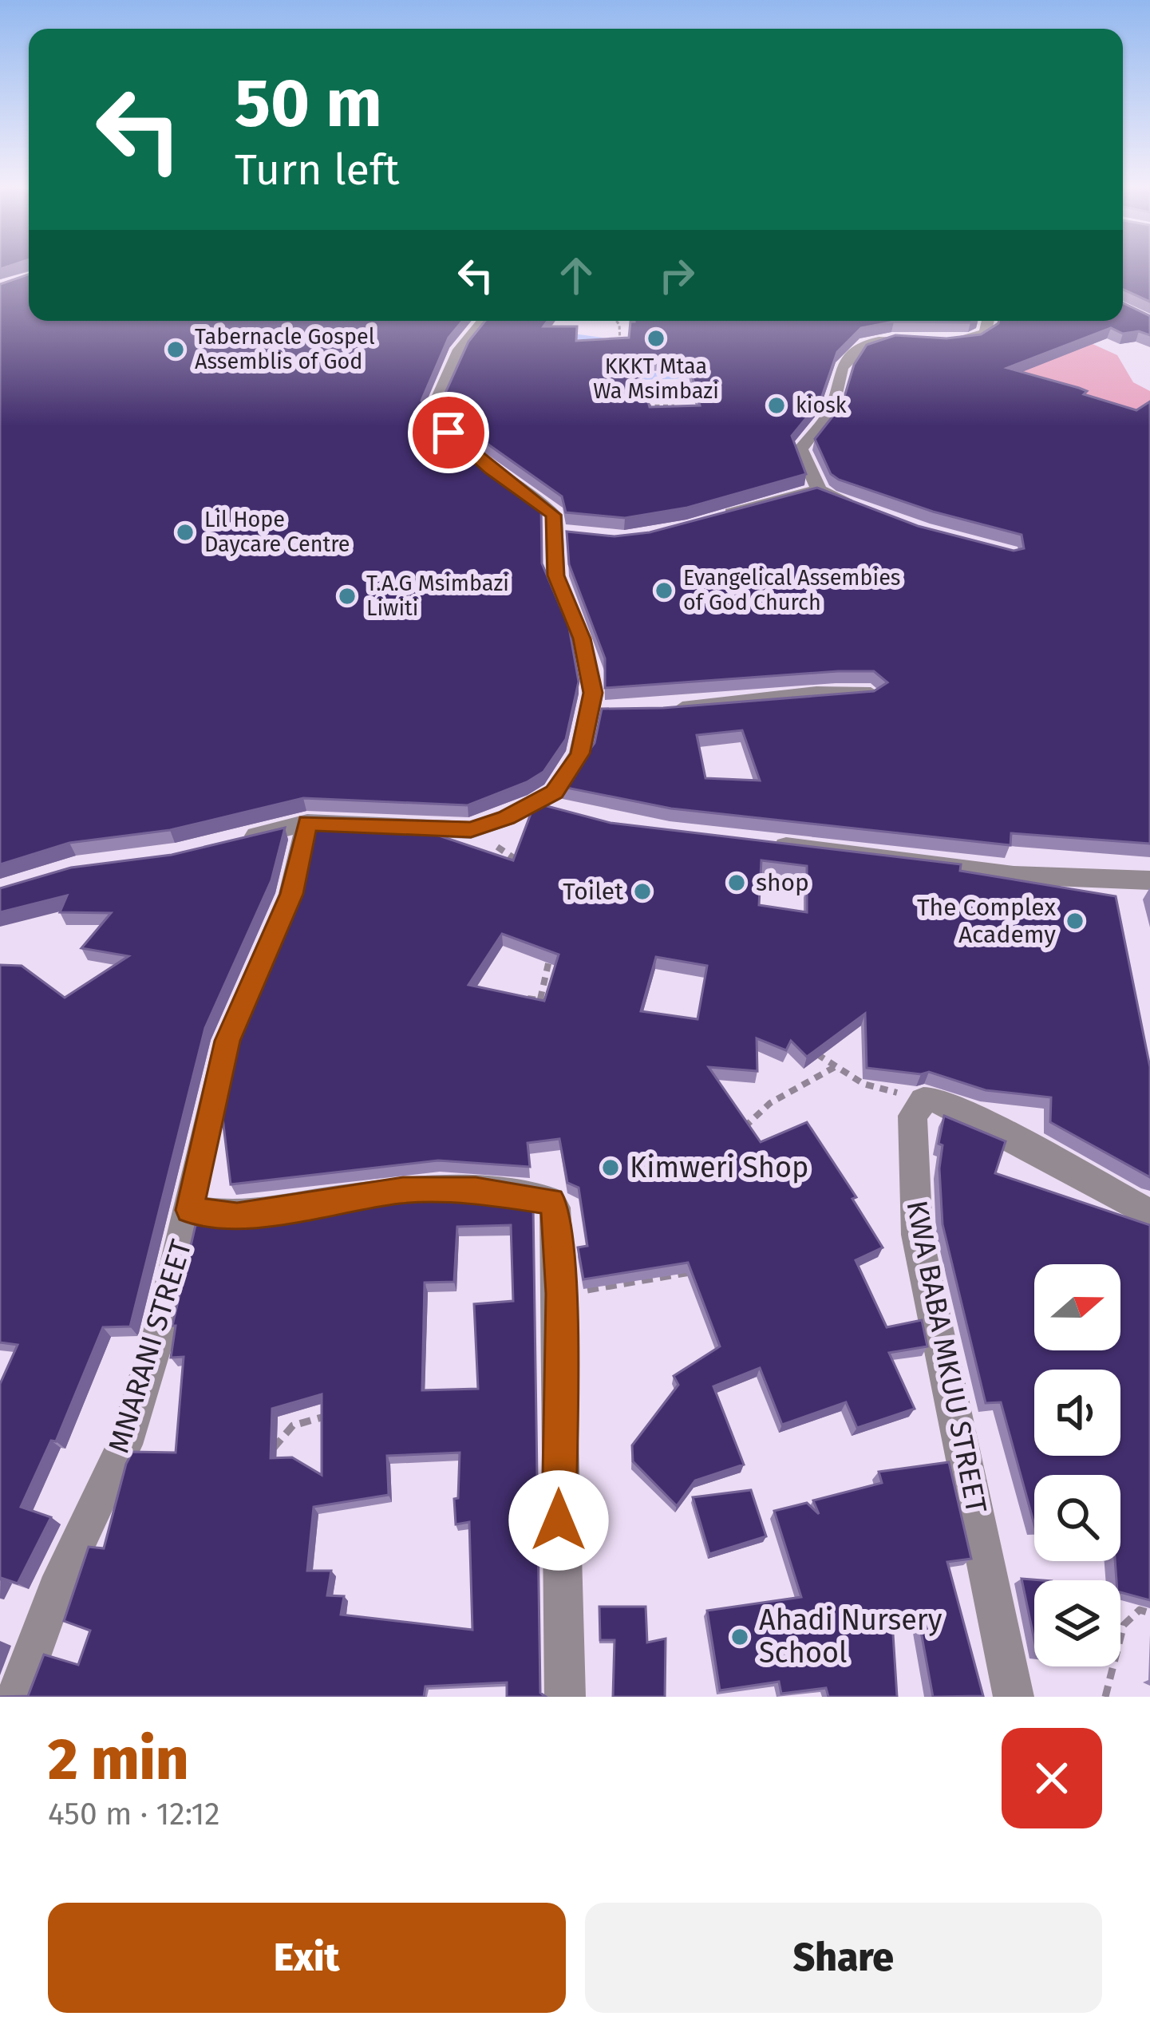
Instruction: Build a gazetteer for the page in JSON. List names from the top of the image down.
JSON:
{
  "streets": {
    "street": ["MNARANI STREET", "KWA BABA MKUU STREET"]
  },
  "places": [
    "KKKT Mtaa Wa Msimbazi",
    "Tabernacle Gospel Assemblis of God",
    "kiosk",
    "Lil Hope Daycare Centre",
    "Evangelical Assembies of God Church",
    "T.A.G Msimbazi Liwiti",
    "shop",
    "Toilet",
    "The Complex Academy",
    "Kimweri Shop",
    "Ahadi Nursery School"
  ],
  "north": "right",
  "page": {
    "turn": ["50 m", "Turn left"],
    "heading": ["2 min", "450 m · 12:12"],
    "buttons": ["Exit", "Share"]
  }
}
